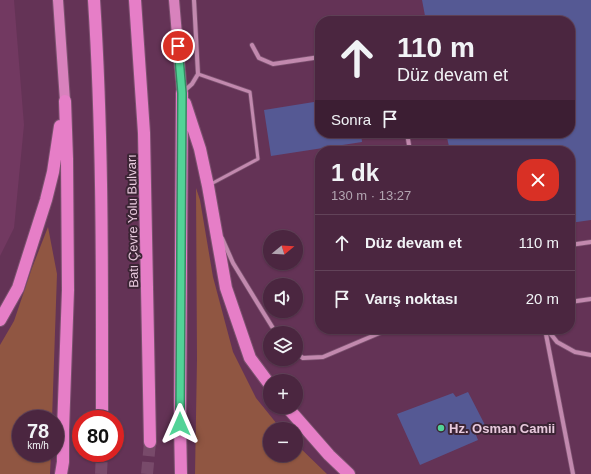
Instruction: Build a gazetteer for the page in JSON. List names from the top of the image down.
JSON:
{
  "streets": {
    "highway": ["Batı Çevre Yolu Bulvarı"]
  },
  "places": ["Hz. Osman Camii"],
  "north": "right",
  "page": {
    "turn": ["110 m", "Düz devam et"],
    "then": "Sonra",
    "heading": ["1 dk", "130 m · 13:27"],
    "list": [
      {
        "name": "Düz devam et",
        "value": "110 m"
      },
      {
        "name": "Varış noktası",
        "value": "20 m"
      }
    ],
    "map_buttons": ["+", "−"],
    "speed": "78 km/h",
    "limit": "80"
  }
}
